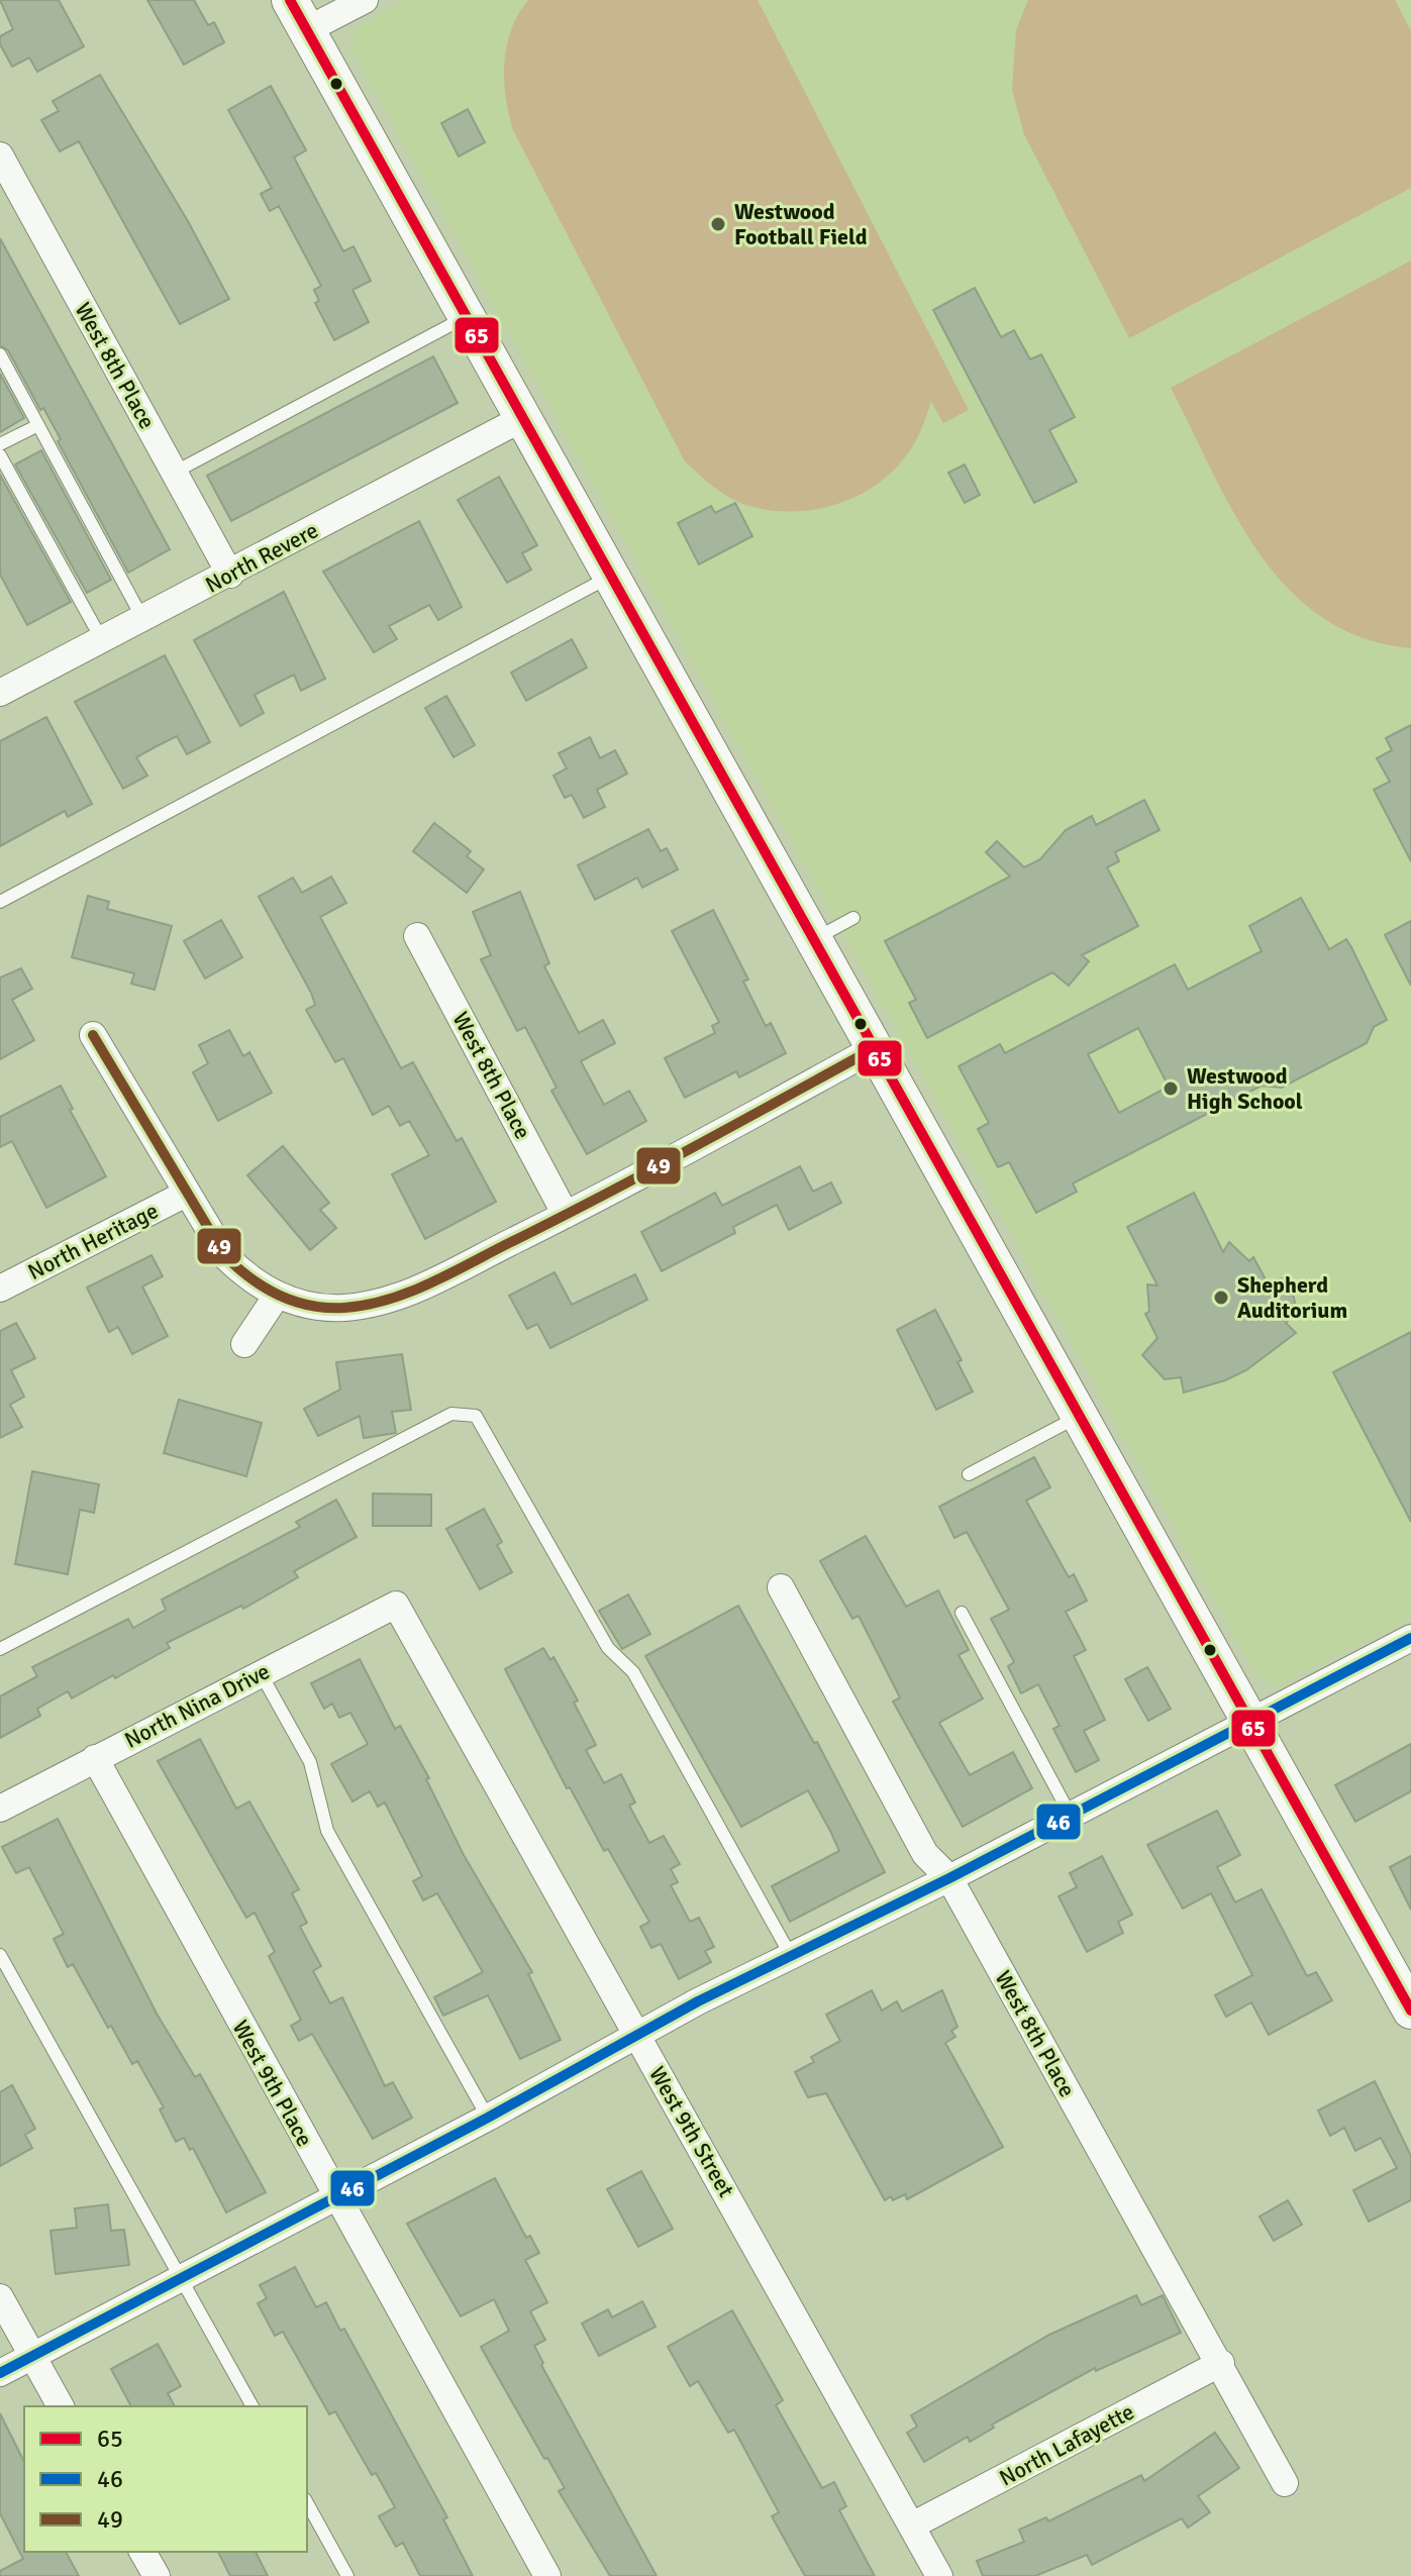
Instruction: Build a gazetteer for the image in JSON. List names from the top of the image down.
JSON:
{
  "streets": {
    "street": [
      "West 8th Place",
      "North Revere",
      "North Heritage",
      "North Nina Drive",
      "West 9th Place",
      "West 9th Street",
      "North Lafayette"
    ]
  },
  "crossings": [
    ["West 8th Place", "North Revere"],
    ["West 8th Place", "North Heritage"],
    ["West 8th Place", "North Lafayette"],
    ["North Nina Drive", "West 9th Place"],
    ["North Nina Drive", "West 9th Street"],
    ["West 9th Street", "North Lafayette"]
  ],
  "places": ["Westwood Football Field", "Westwood High School", "Shepherd Auditorium"],
  "lines": ["transit line 65", "transit line 49", "transit line 46"],
  "legend": ["65", "46", "49"]
}
